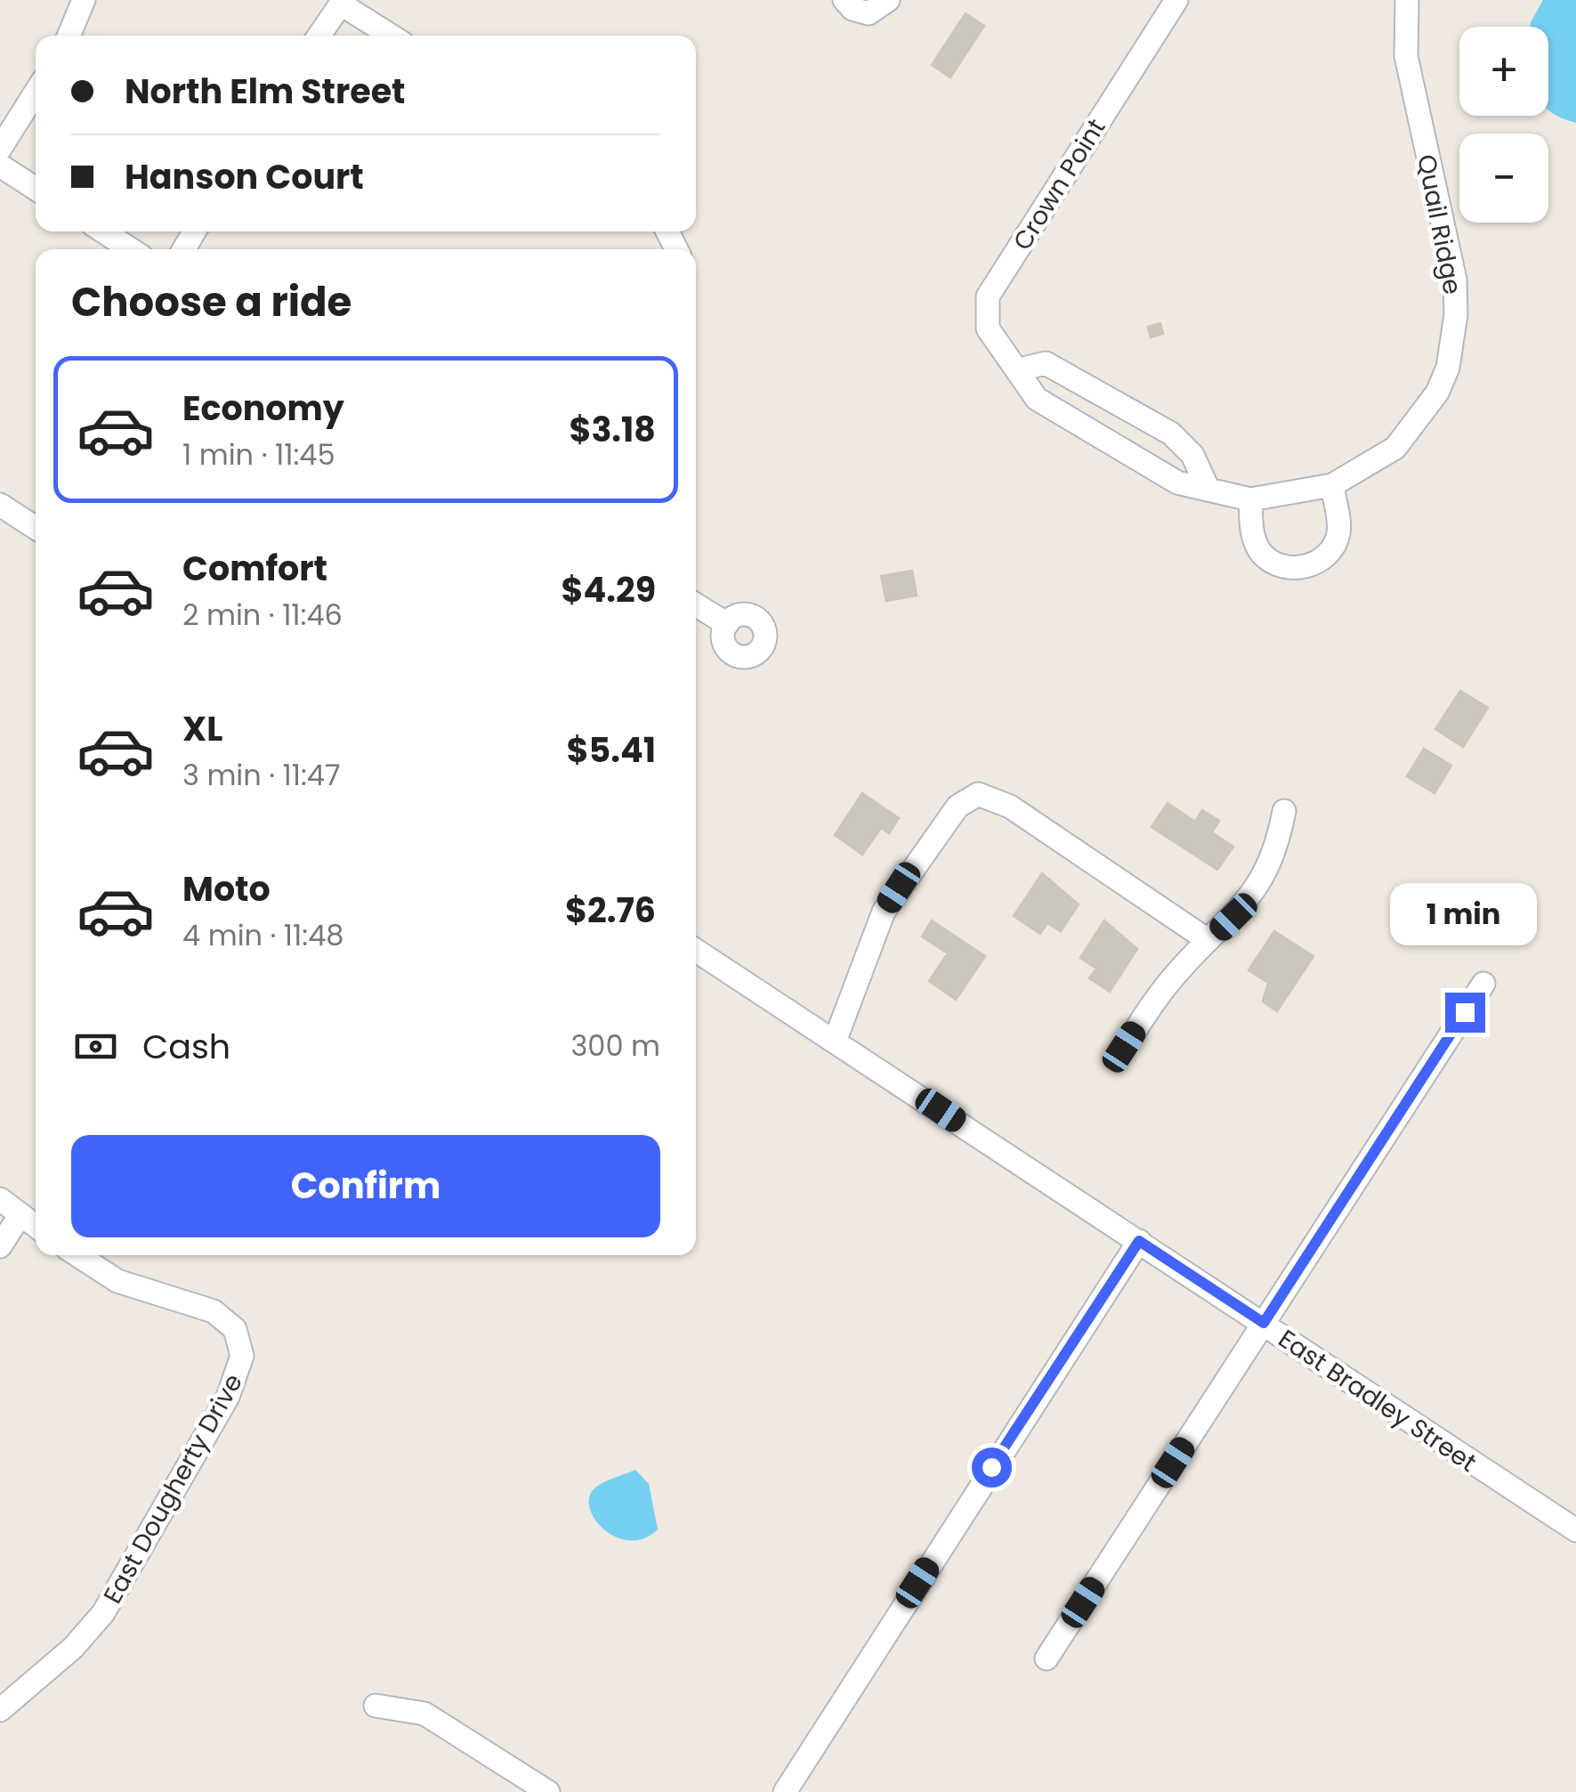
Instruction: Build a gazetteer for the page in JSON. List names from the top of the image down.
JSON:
{
  "streets": {
    "street": [
      "Crown Point",
      "Quail Ridge",
      "East Bradley Street",
      "East Dougherty Drive"
    ]
  },
  "crossings": [
    ["Crown Point", "Quail Ridge"]
  ],
  "page": {
    "map_buttons": ["+", "−"],
    "banner": ["North Elm Street", "Hanson Court"],
    "heading": "Choose a ride",
    "list": [
      {
        "name": "Economy",
        "note": "1 min · 11:45",
        "value": "$3.18"
      },
      {
        "name": "Comfort",
        "note": "2 min · 11:46",
        "value": "$4.29"
      },
      {
        "name": "XL",
        "note": "3 min · 11:47",
        "value": "$5.41"
      },
      {
        "name": "Moto",
        "note": "4 min · 11:48",
        "value": "$2.76"
      }
    ],
    "bubble": "1 min",
    "pay": ["Cash", "300 m"],
    "buttons": "Confirm"
  }
}
